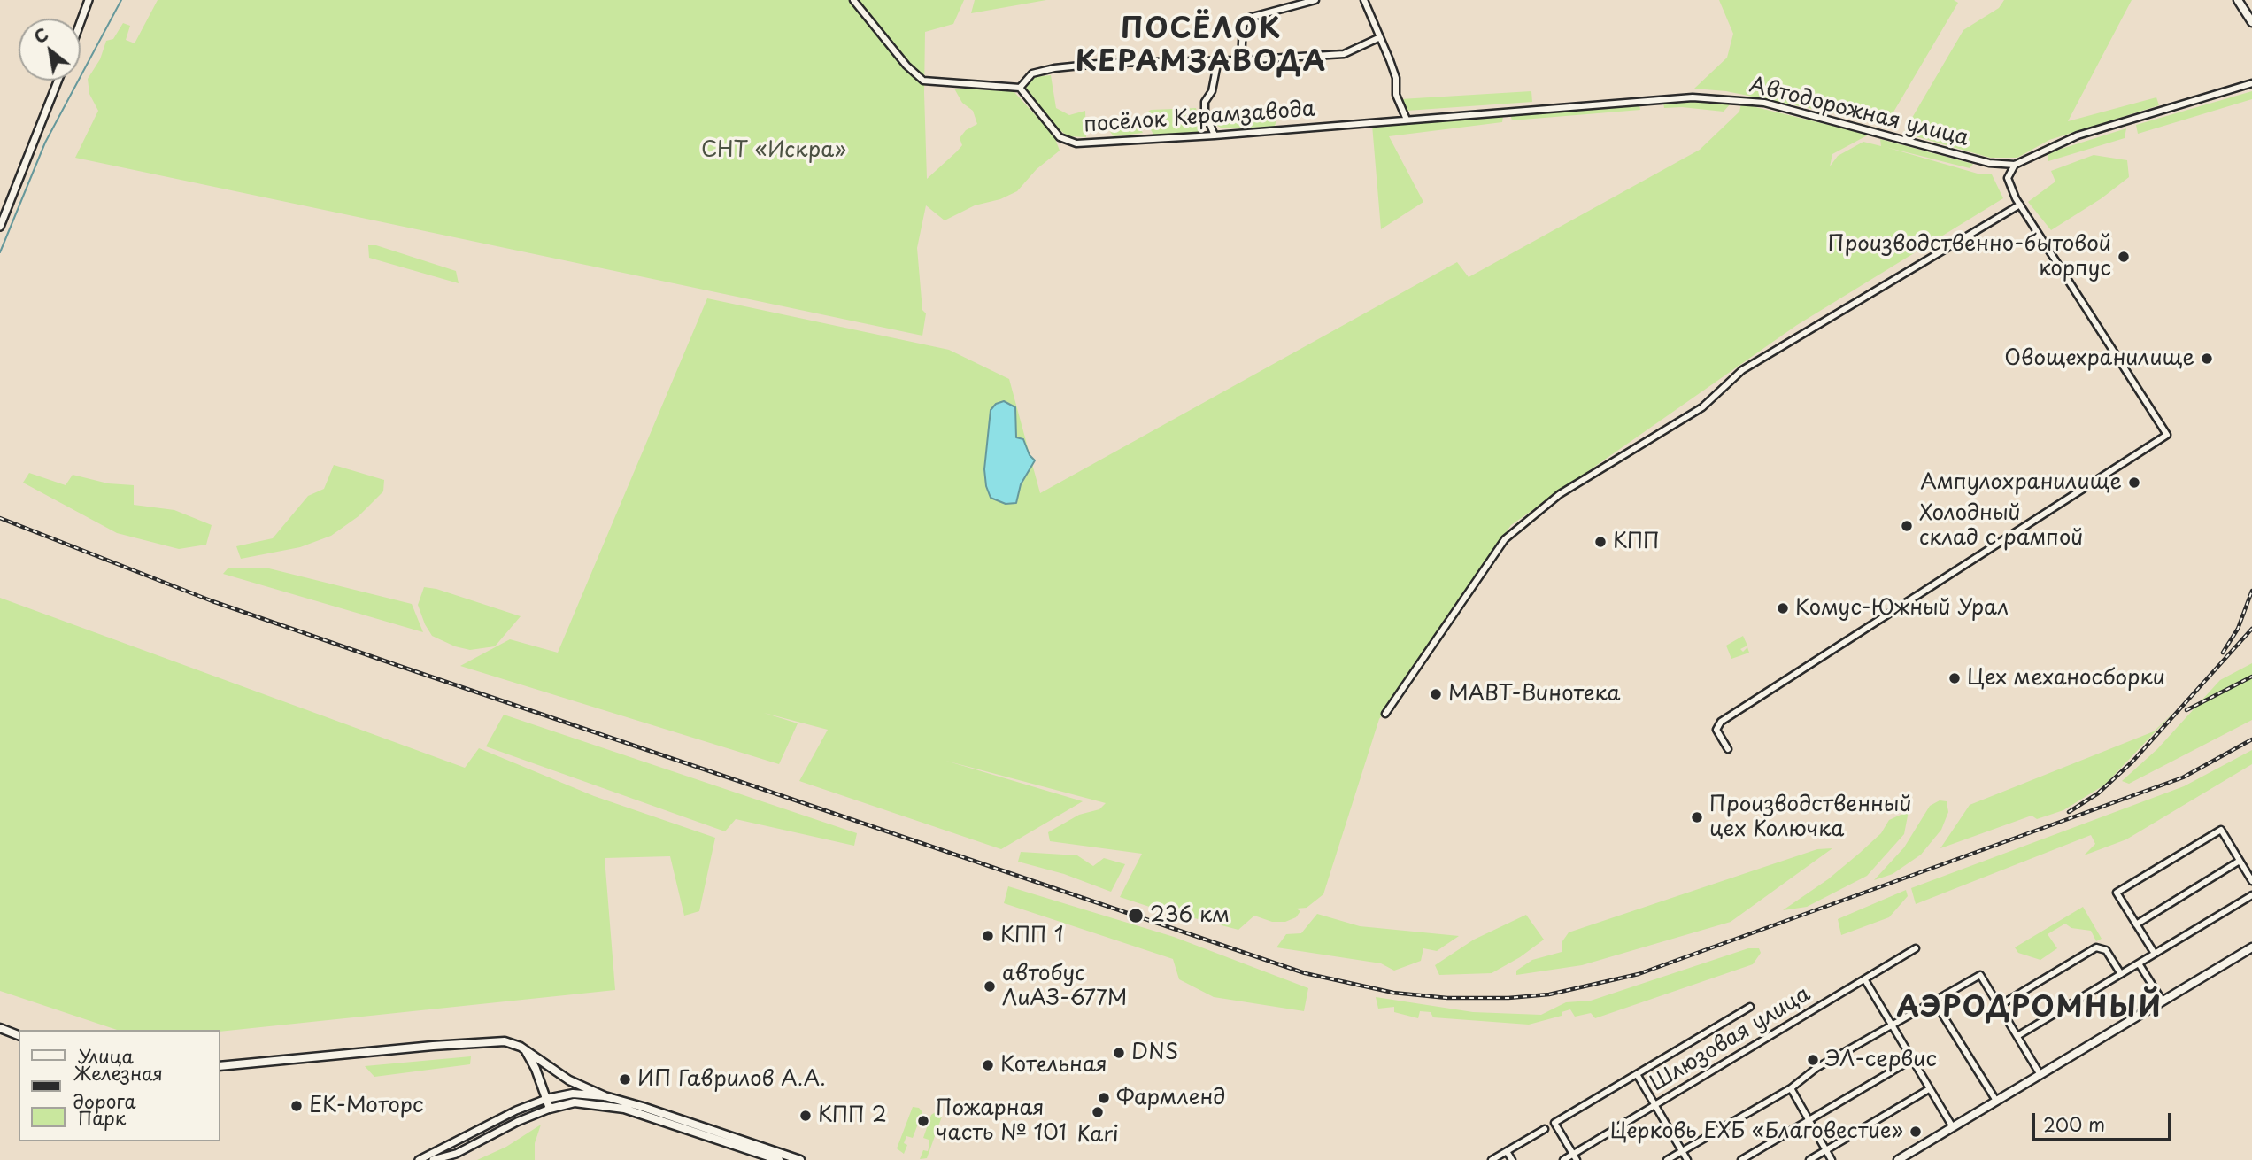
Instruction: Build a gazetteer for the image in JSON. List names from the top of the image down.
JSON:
{
  "streets": {
    "street": ["Автодорожная улица", "посёлок Керамзавода", "Шлюзовая улица"]
  },
  "crossings": [
    ["Автодорожная улица", "посёлок Керамзавода"]
  ],
  "districts": ["ПОСЁЛОК КЕРАМЗАВОДА", "АЭРОДРОМНЫЙ"],
  "parks": ["СНТ «Искра»"],
  "places": [
    "Производственно-бытовой корпус",
    "Овощехранилище",
    "Ампулохранилище",
    "Холодный склад с рампой",
    "КПП",
    "Комус-Южный Урал",
    "Цех механосборки",
    "МАВТ-Винотека",
    "Производственный цех Колючка",
    "236 км",
    "КПП 1",
    "автобус ЛиАЗ-677М",
    "DNS",
    "ЭЛ-сервис",
    "Котельная",
    "ИП Гаврилов А.А.",
    "Фармленд",
    "ЕК-Моторс",
    "Kari",
    "КПП 2",
    "Пожарная часть № 101",
    "Церковь ЕХБ «Благовестие»"
  ],
  "legend": ["Улица", "Железная дорога", "Парк"],
  "scale_bar": "200 m",
  "north": "top left"
}
